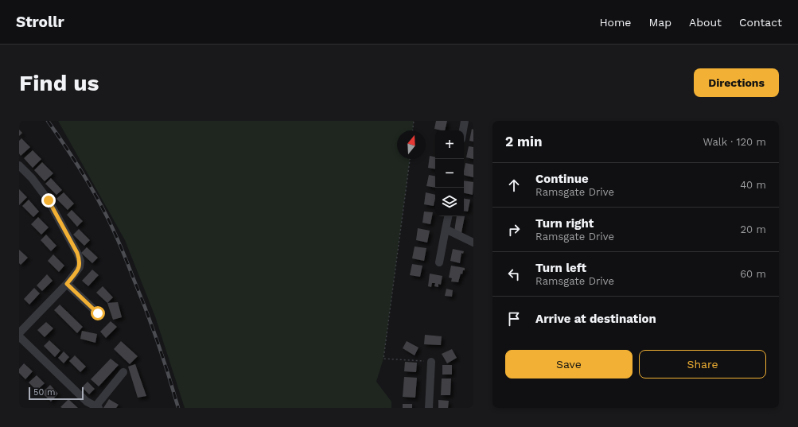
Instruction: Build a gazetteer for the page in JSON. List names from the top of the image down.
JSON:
{
  "scale_bar": "50 m",
  "north": "top",
  "page": {
    "header": "Strollr",
    "nav": [
      "Home",
      "Map",
      "About",
      "Contact"
    ],
    "buttons": [
      "Directions",
      ["Save", "Share"]
    ],
    "title": "Find us",
    "heading": ["2 min", "Walk · 120 m"],
    "map_buttons": ["+", "−"],
    "list": [
      ["Continue", "Ramsgate Drive", "40 m"],
      ["Turn right", "Ramsgate Drive", "20 m"],
      ["Turn left", "Ramsgate Drive", "60 m"],
      "Arrive at destination"
    ],
    "scale": "50 m"
  }
}
